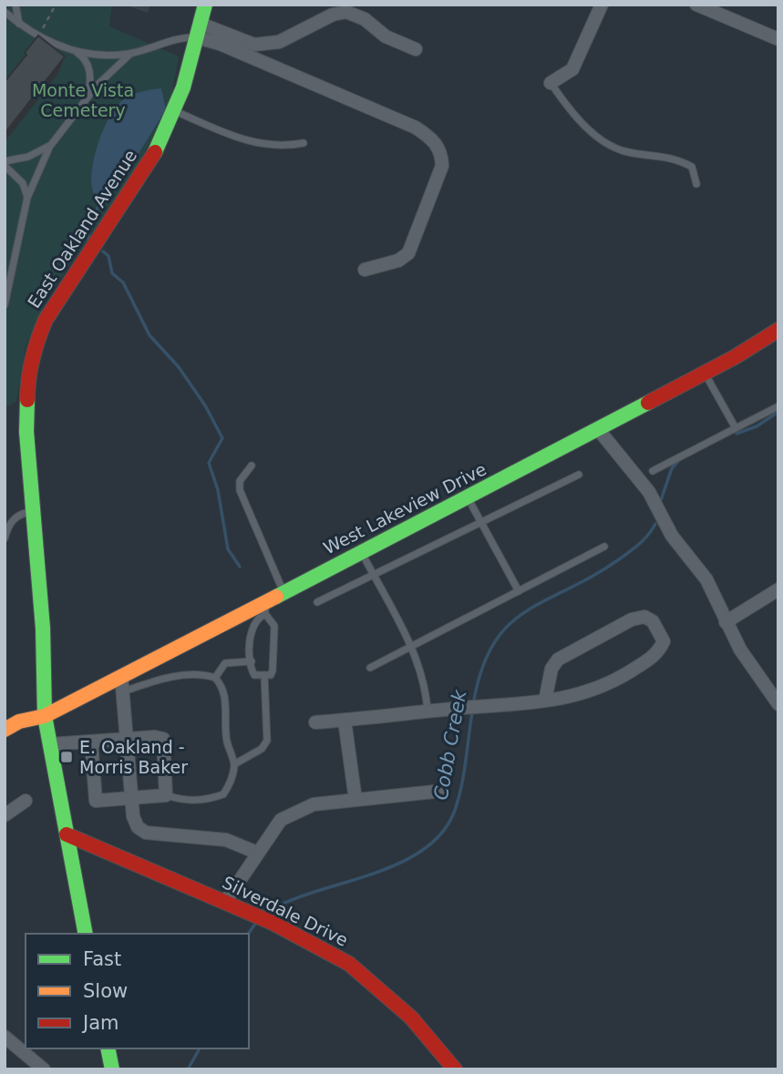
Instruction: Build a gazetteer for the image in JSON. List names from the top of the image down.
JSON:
{
  "streets": {
    "street": ["East Oakland Avenue", "West Lakeview Drive", "Silverdale Drive"]
  },
  "crossings": [
    ["East Oakland Avenue", "West Lakeview Drive"],
    ["East Oakland Avenue", "Silverdale Drive"]
  ],
  "water": ["Cobb Creek"],
  "parks": ["Monte Vista Cemetery"],
  "places": {
    "transit": ["E. Oakland - Morris Baker"]
  },
  "legend": ["Fast", "Slow", "Jam"]
}
